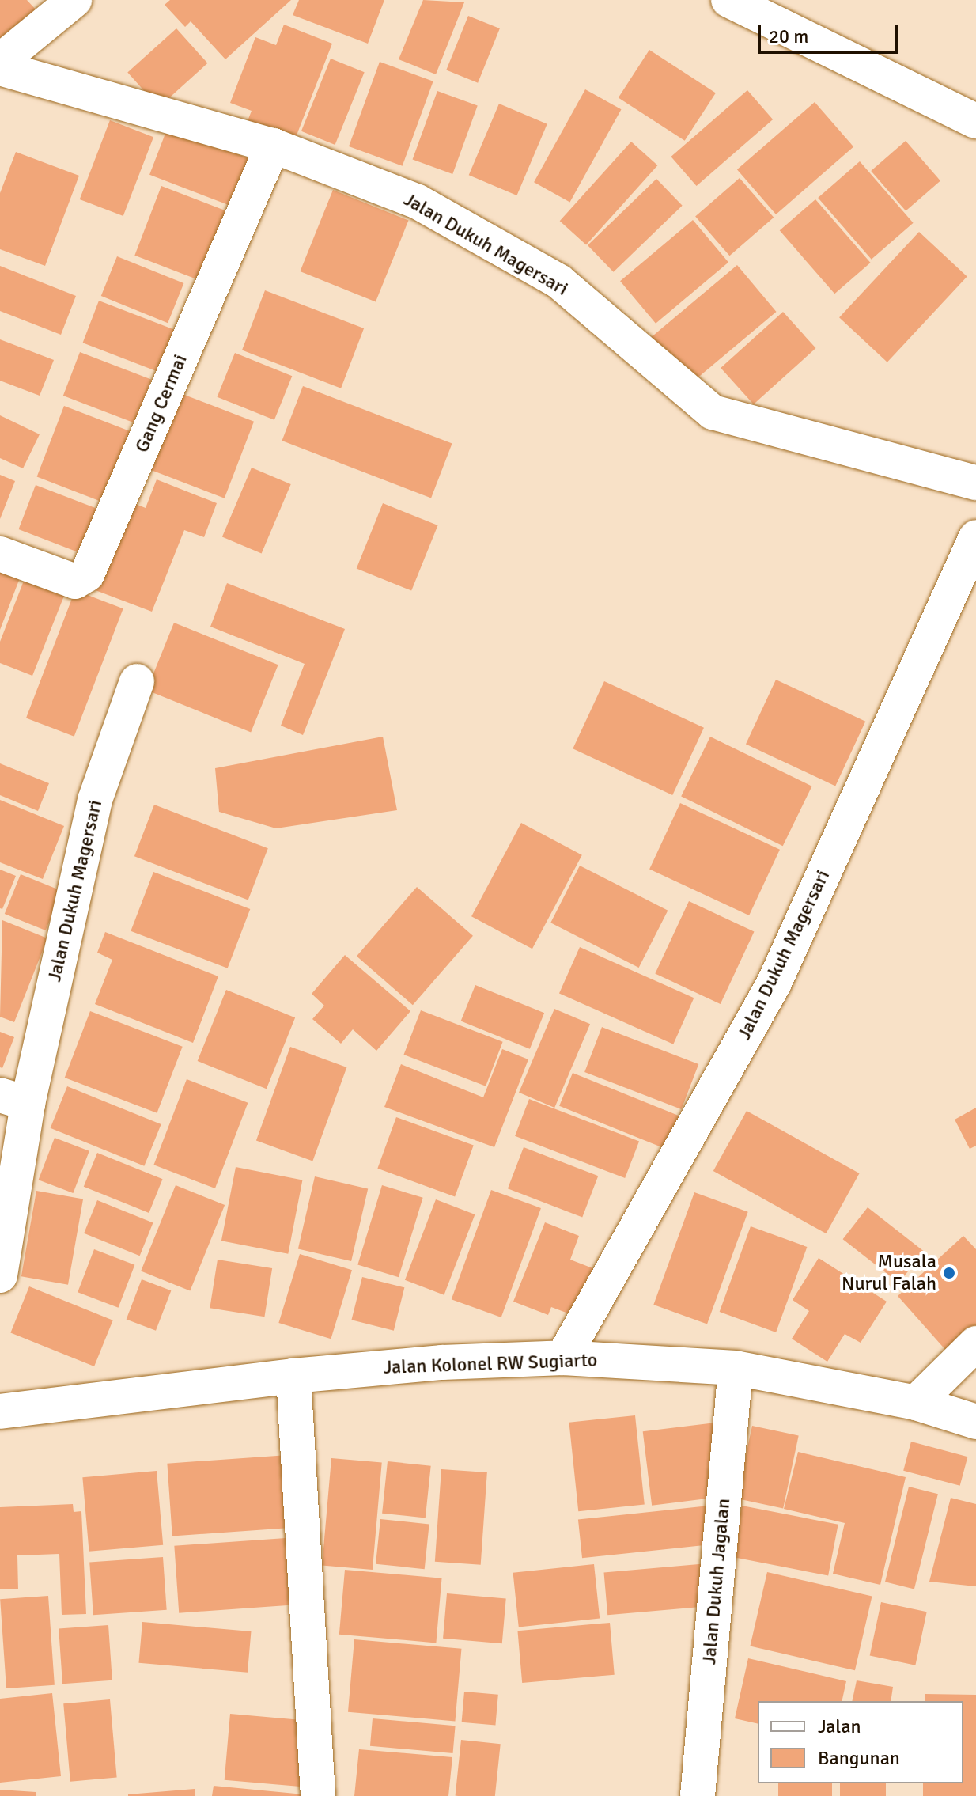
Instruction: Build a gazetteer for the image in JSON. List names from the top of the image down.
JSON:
{
  "streets": {
    "street": [
      "Jalan Dukuh Magersari",
      "Gang Cermai",
      "Jalan Kolonel RW Sugiarto",
      "Jalan Dukuh Jagalan"
    ]
  },
  "crossings": [
    ["Jalan Dukuh Magersari", "Gang Cermai"],
    ["Jalan Dukuh Magersari", "Jalan Kolonel RW Sugiarto"],
    ["Jalan Kolonel RW Sugiarto", "Jalan Dukuh Jagalan"]
  ],
  "places": ["Musala Nurul Falah"],
  "legend": ["Jalan", "Bangunan"],
  "scale_bar": "20 m"
}
